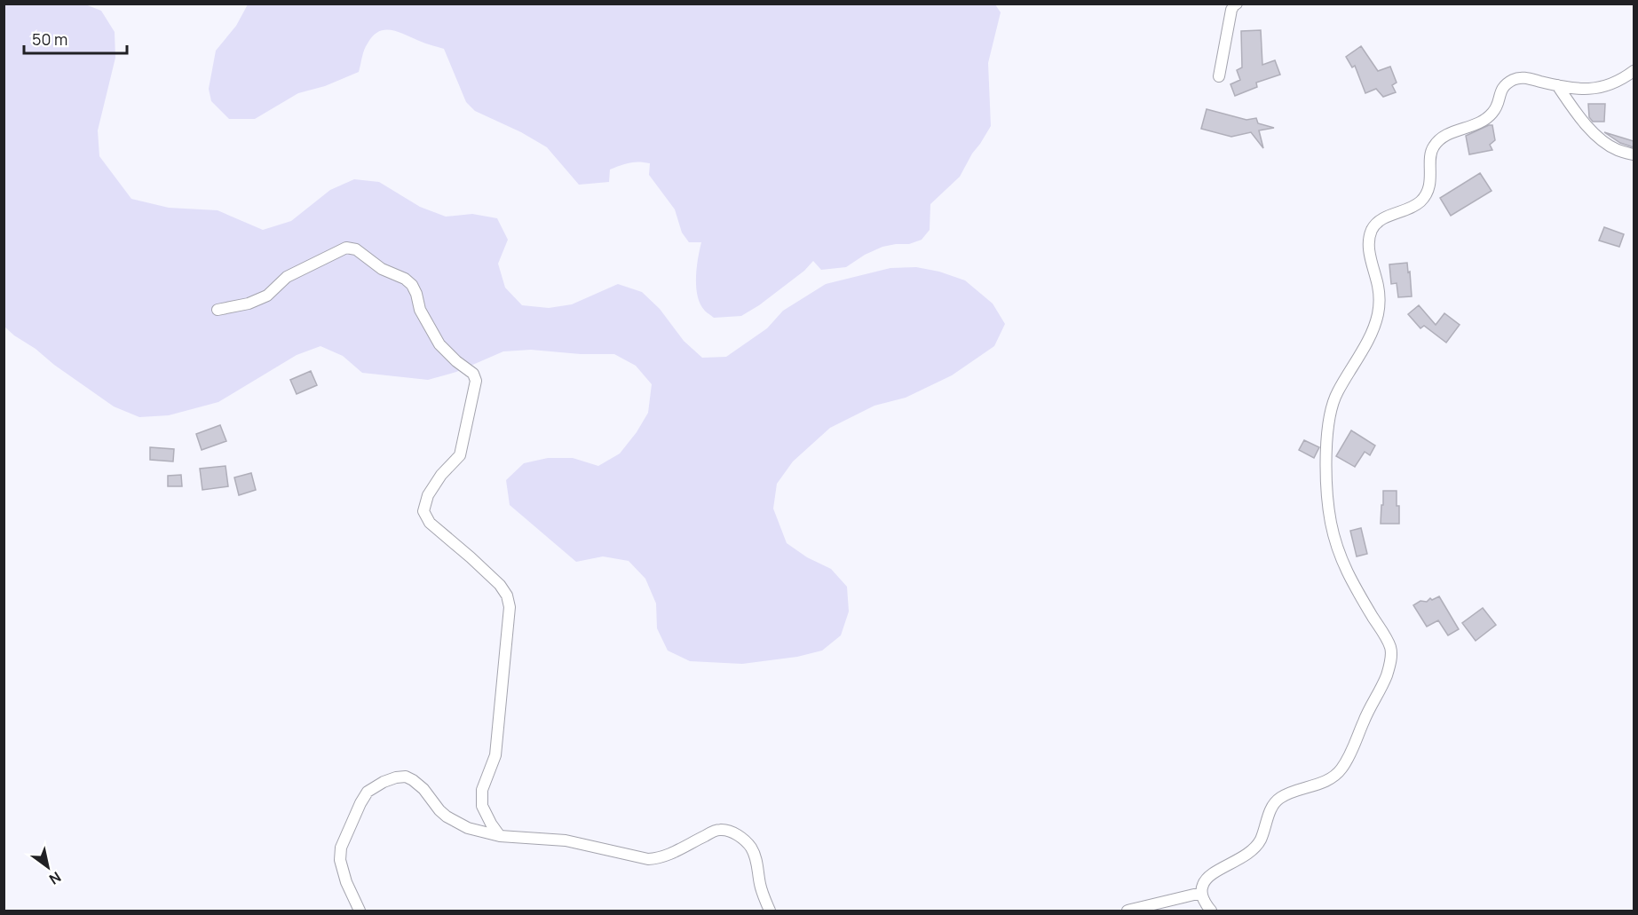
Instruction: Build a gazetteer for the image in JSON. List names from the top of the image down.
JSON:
{
  "scale_bar": "50 m",
  "north": "bottom right"
}
